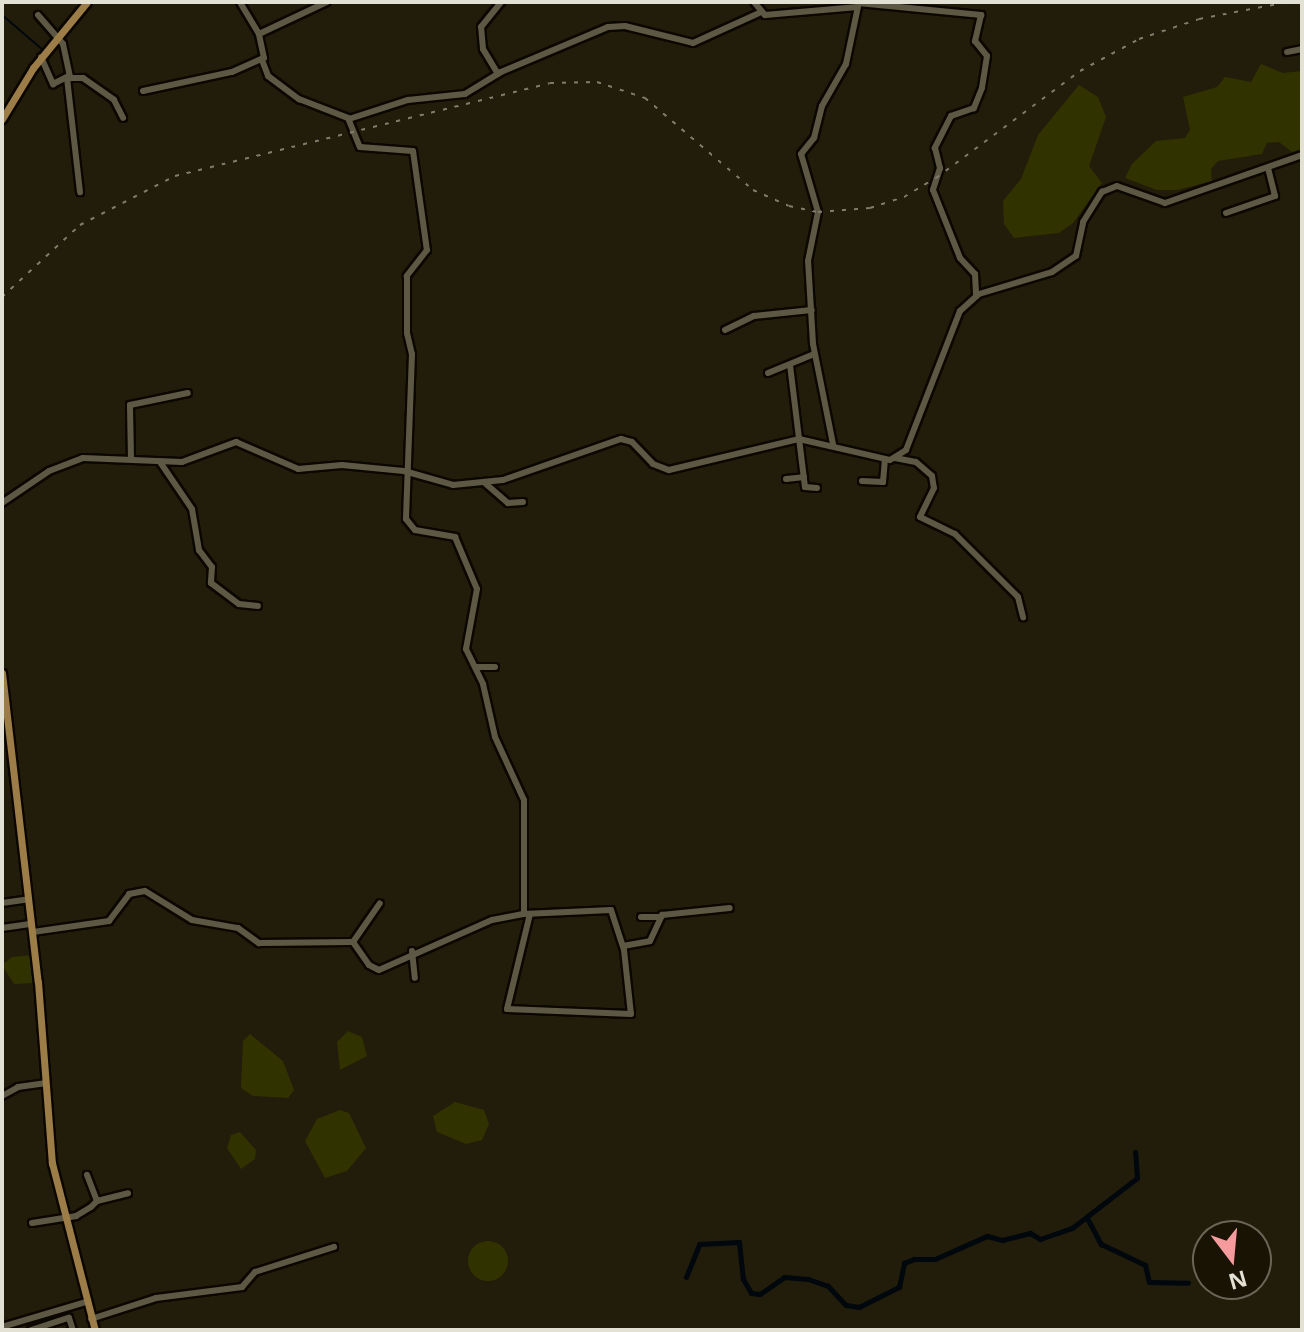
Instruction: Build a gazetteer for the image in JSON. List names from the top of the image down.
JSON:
{
  "north": "bottom"
}
